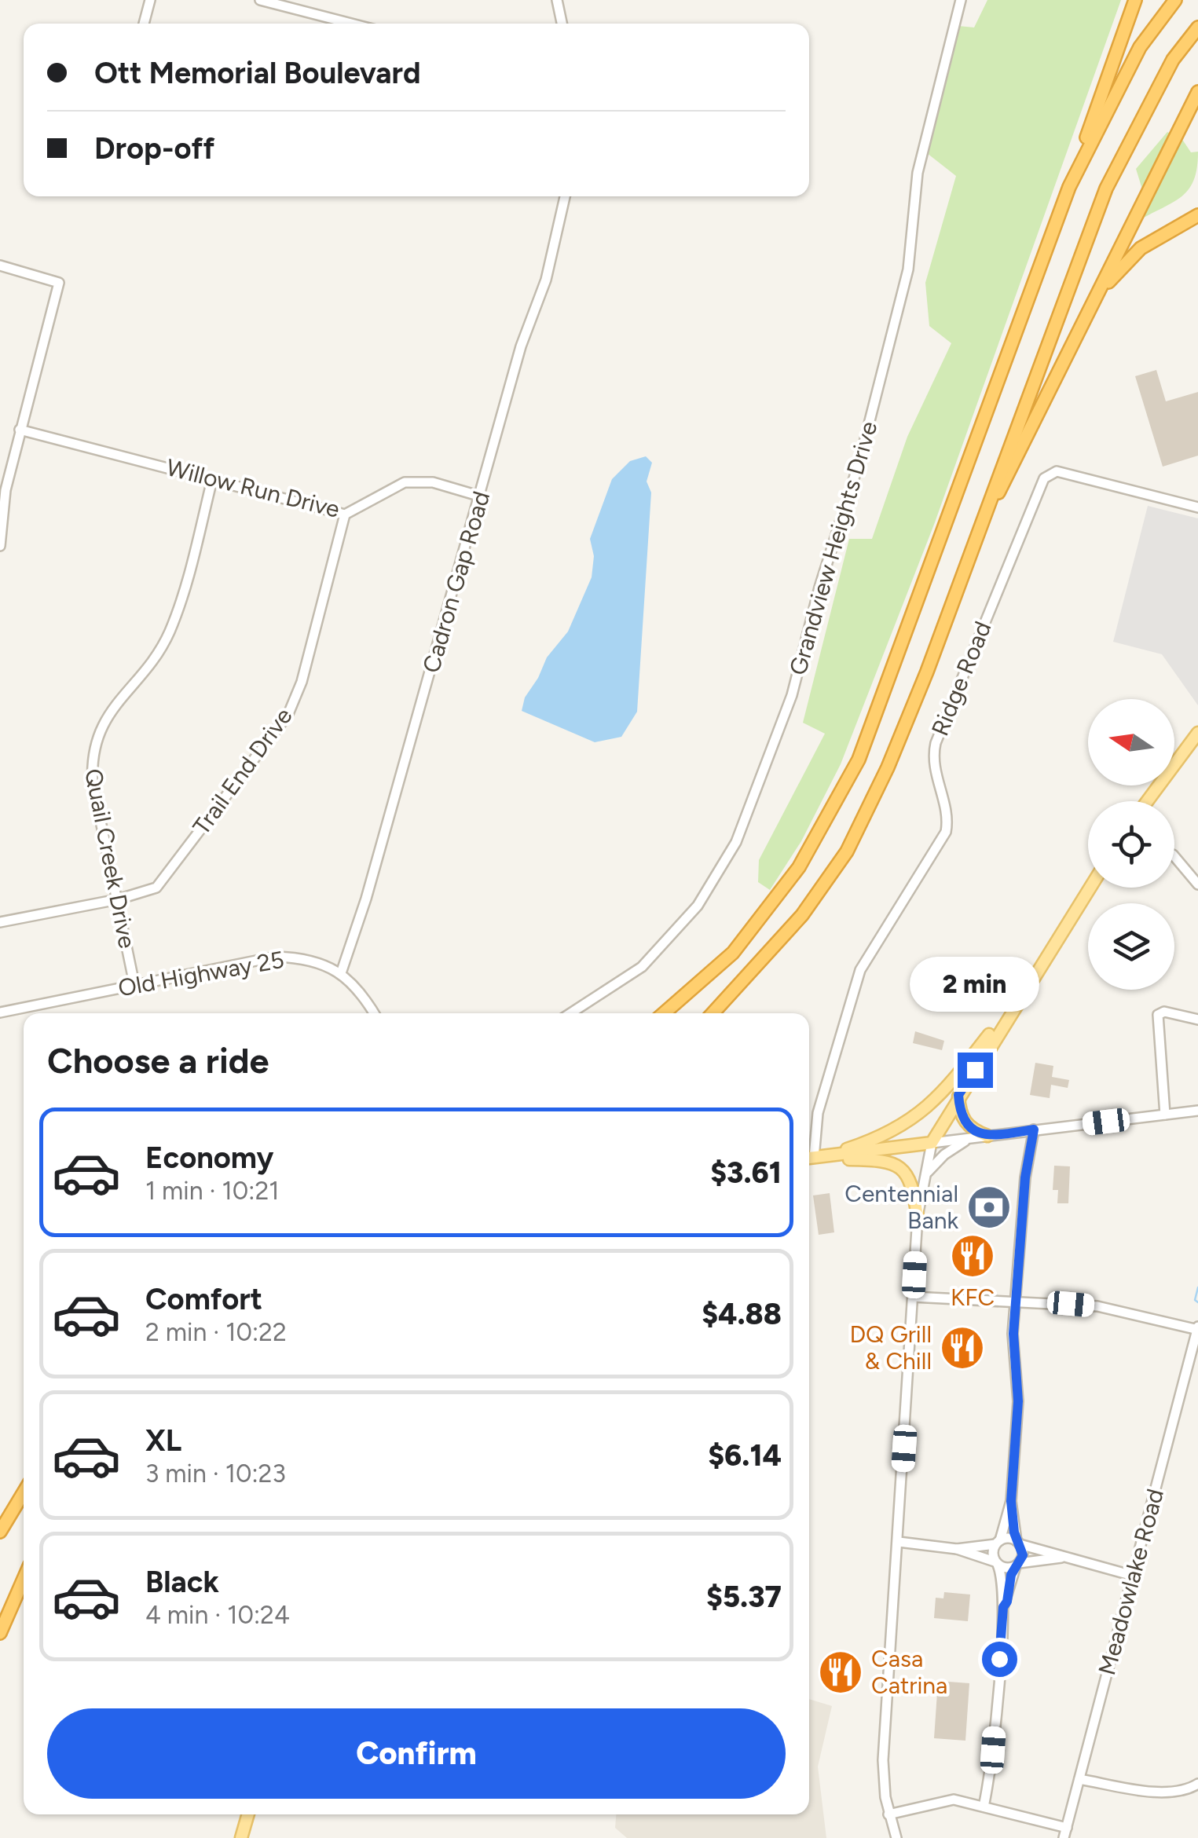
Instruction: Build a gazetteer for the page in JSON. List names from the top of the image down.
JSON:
{
  "streets": {
    "street": [
      "Willow Run Drive",
      "Grandview Heights Drive",
      "Cadron Gap Road",
      "Ridge Road",
      "Trail End Drive",
      "Quail Creek Drive",
      "Old Highway 25",
      "Meadowlake Road"
    ]
  },
  "crossings": [
    ["Willow Run Drive", "Cadron Gap Road"],
    ["Willow Run Drive", "Trail End Drive"],
    ["Willow Run Drive", "Quail Creek Drive"],
    ["Cadron Gap Road", "Old Highway 25"],
    ["Trail End Drive", "Quail Creek Drive"],
    ["Quail Creek Drive", "Old Highway 25"]
  ],
  "places": {
    "bank": ["Centennial Bank"],
    "restaurant": ["KFC", "DQ Grill & Chill", "Casa Catrina"]
  },
  "north": "left",
  "page": {
    "banner": ["Ott Memorial Boulevard", "Drop-off"],
    "bubble": "2 min",
    "heading": "Choose a ride",
    "list": [
      {
        "name": "Economy",
        "note": "1 min · 10:21",
        "value": "$3.61"
      },
      {
        "name": "Comfort",
        "note": "2 min · 10:22",
        "value": "$4.88"
      },
      {
        "name": "XL",
        "note": "3 min · 10:23",
        "value": "$6.14"
      },
      {
        "name": "Black",
        "note": "4 min · 10:24",
        "value": "$5.37"
      }
    ],
    "buttons": "Confirm"
  }
}
